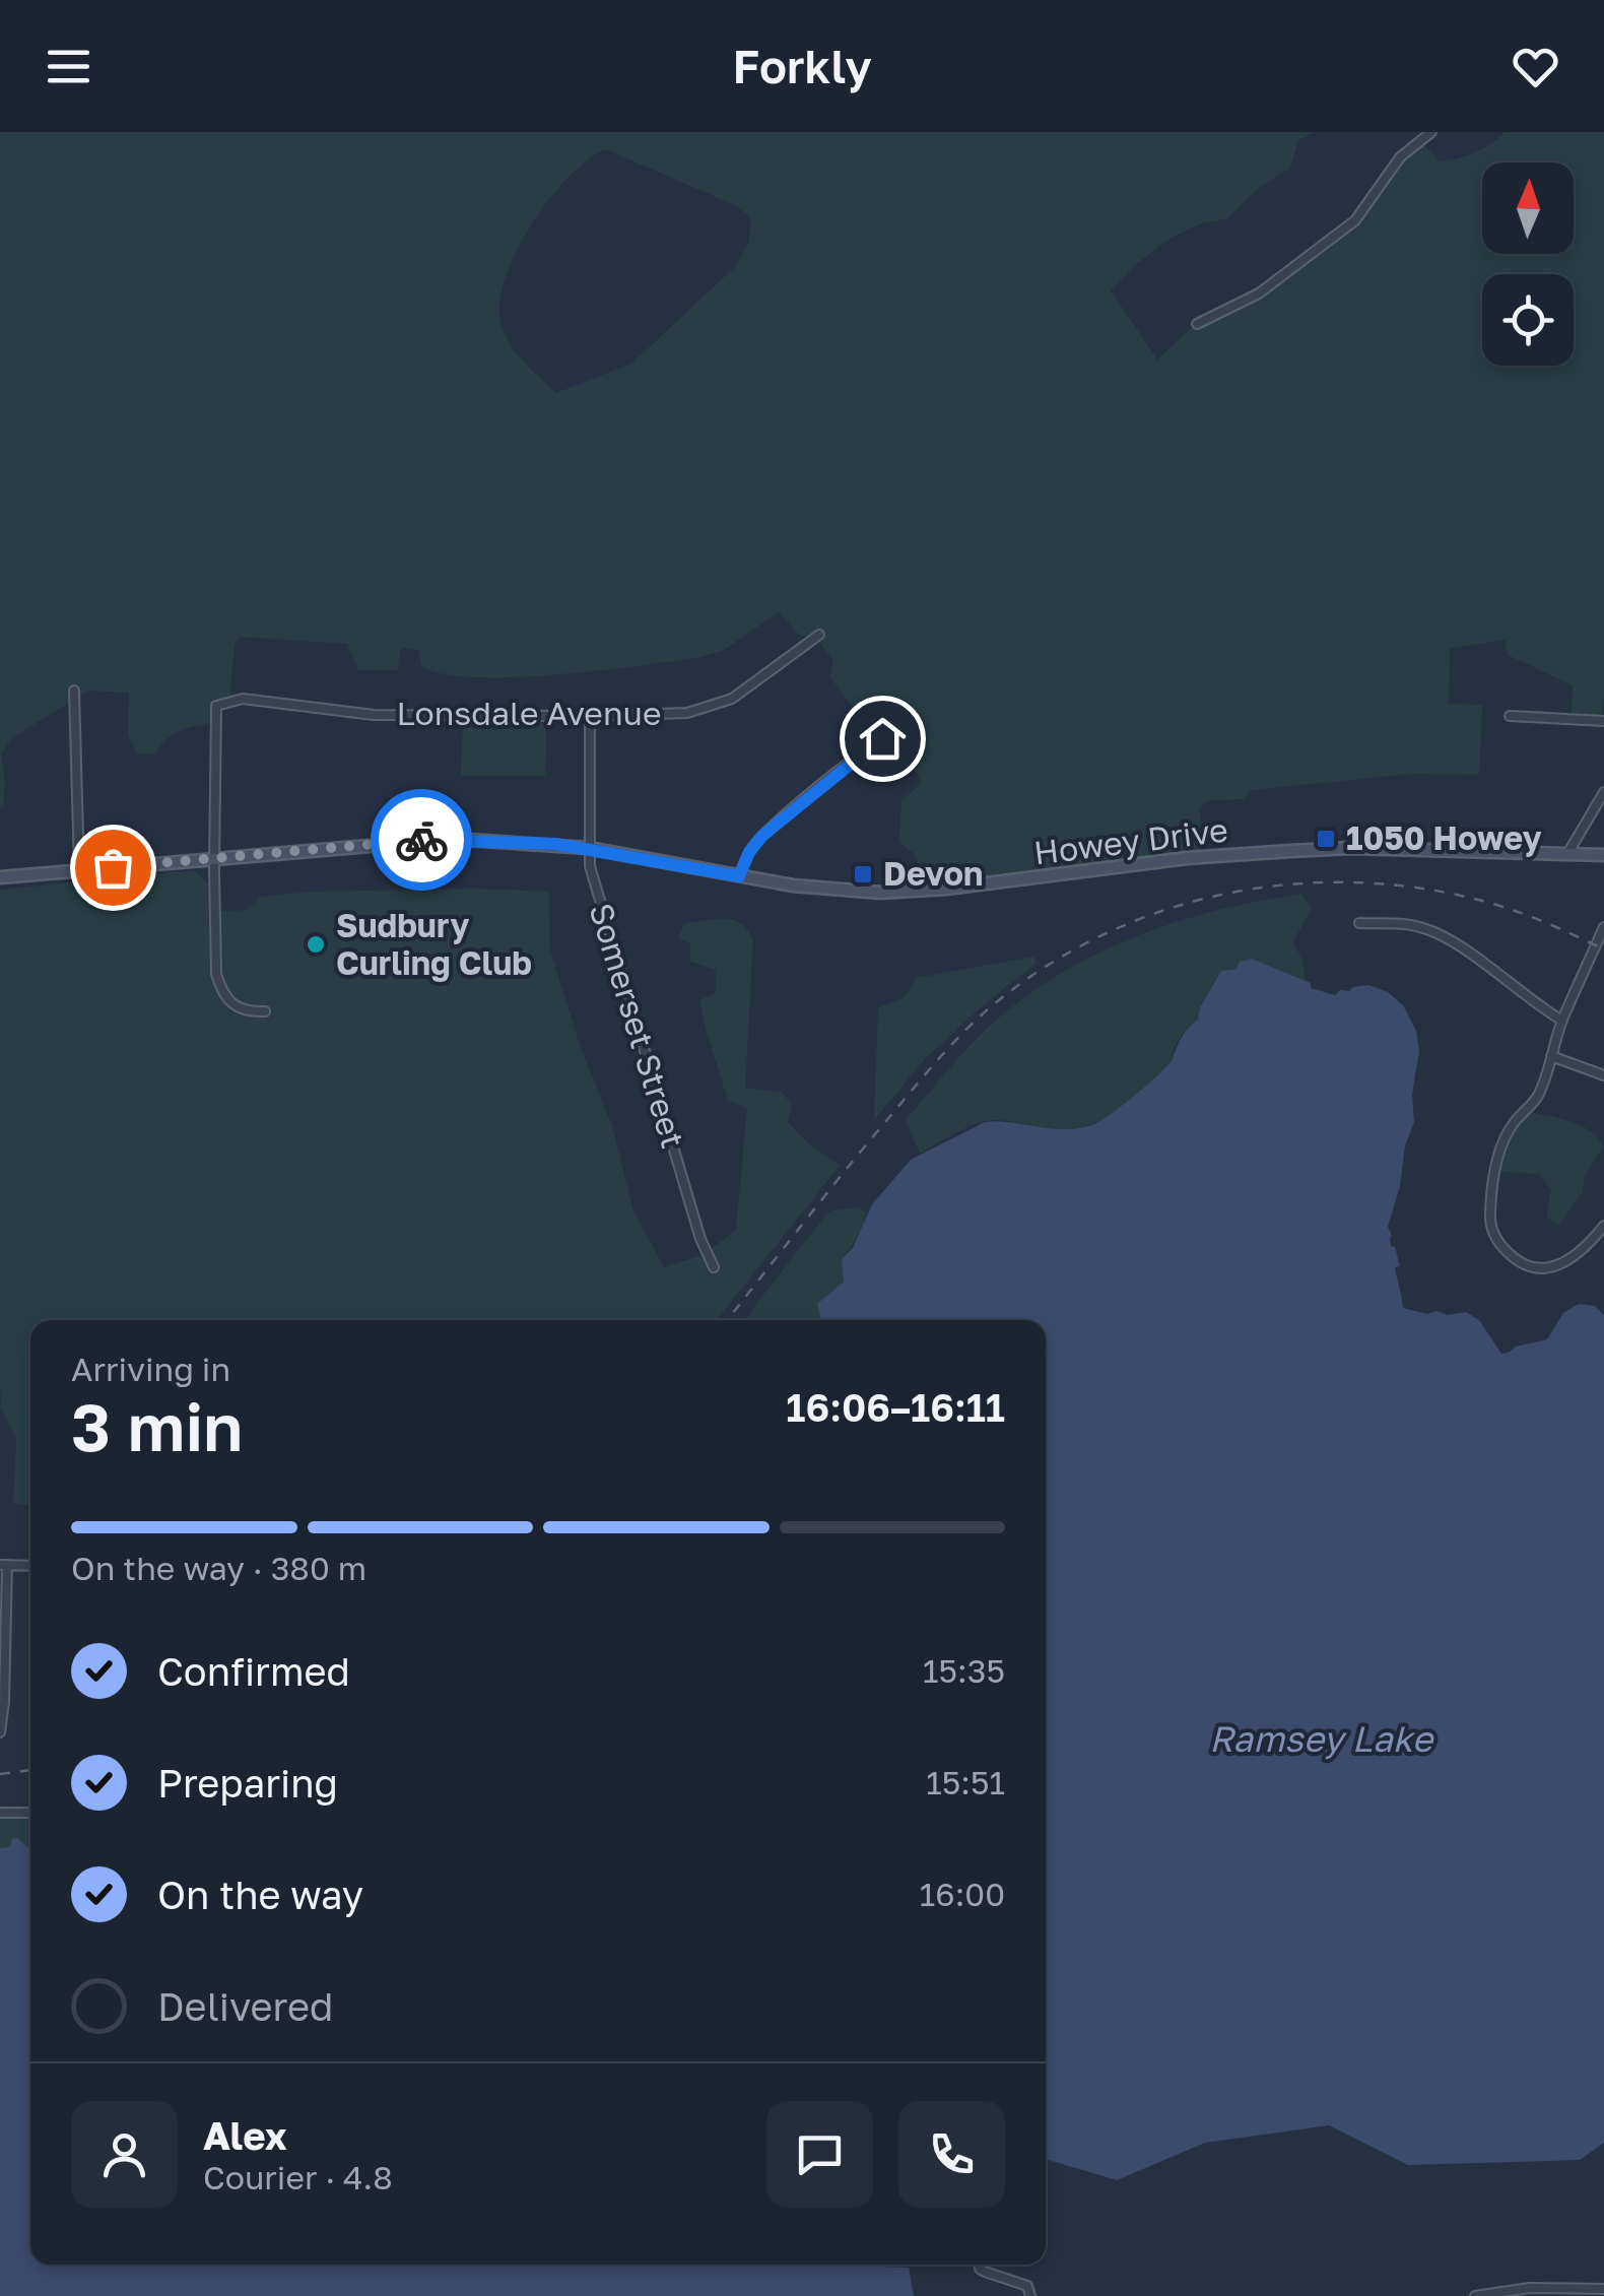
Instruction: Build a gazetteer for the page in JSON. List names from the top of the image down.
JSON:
{
  "streets": {
    "main road": ["Howey Drive"],
    "street": ["Lonsdale Avenue", "Somerset Street"]
  },
  "crossings": [
    ["Lonsdale Avenue", "Howey Drive"],
    ["Lonsdale Avenue", "Somerset Street"],
    ["Howey Drive", "Somerset Street"]
  ],
  "water": ["Ramsey Lake"],
  "places": {
    "transit": ["1050 Howey", "Devon"],
    "other": ["Sudbury Curling Club"]
  },
  "north": "top",
  "page": {
    "header": "Forkly",
    "heading": ["3 min", "Arriving in", "16:06–16:11"],
    "panel": ["Alex", "Courier · 4.8"],
    "bar": "On the way · 380 m",
    "list": [
      ["Confirmed", "15:35"],
      ["Preparing", "15:51"],
      ["On the way", "16:00"],
      "Delivered"
    ]
  }
}
